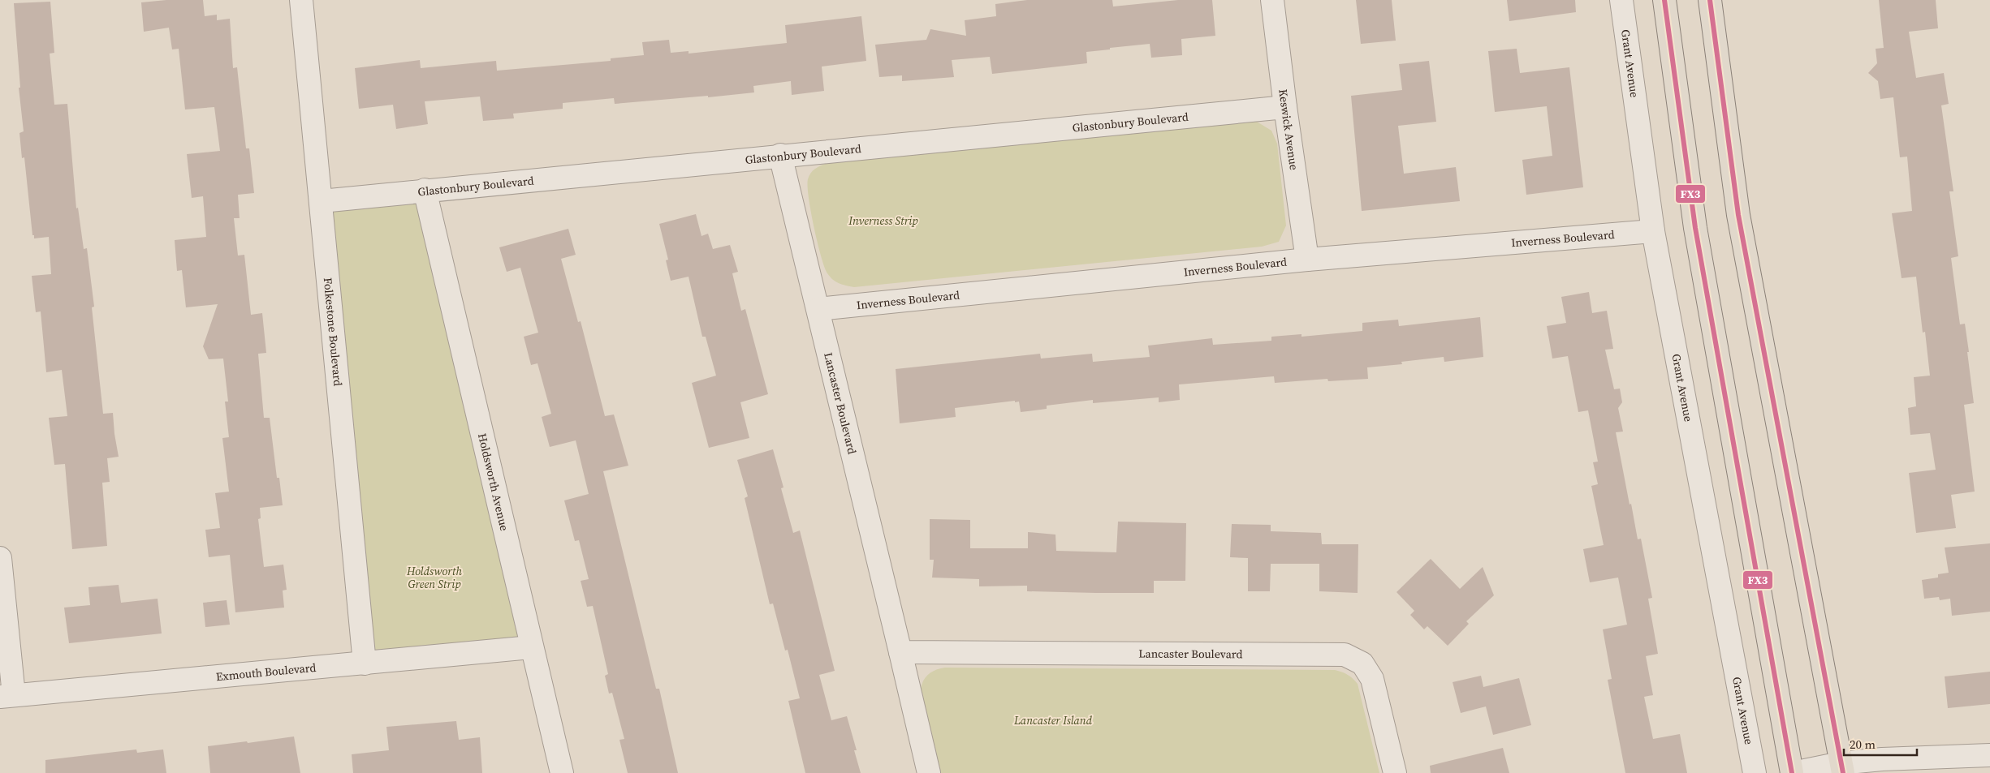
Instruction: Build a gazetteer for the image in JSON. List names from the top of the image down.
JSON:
{
  "streets": {
    "street": [
      "Grant Avenue",
      "Glastonbury Boulevard",
      "Keswick Avenue",
      "Inverness Boulevard",
      "Folkestone Boulevard",
      "Lancaster Boulevard",
      "Holdsworth Avenue",
      "Exmouth Boulevard"
    ]
  },
  "crossings": [
    ["Grant Avenue", "Inverness Boulevard"],
    ["Glastonbury Boulevard", "Keswick Avenue"],
    ["Glastonbury Boulevard", "Folkestone Boulevard"],
    ["Glastonbury Boulevard", "Lancaster Boulevard"],
    ["Glastonbury Boulevard", "Holdsworth Avenue"],
    ["Keswick Avenue", "Inverness Boulevard"],
    ["Inverness Boulevard", "Lancaster Boulevard"],
    ["Folkestone Boulevard", "Exmouth Boulevard"],
    ["Holdsworth Avenue", "Exmouth Boulevard"]
  ],
  "parks": ["Inverness Strip", "Holdsworth Green Strip", "Lancaster Island"],
  "lines": ["transit line FX3"],
  "scale_bar": "20 m"
}
